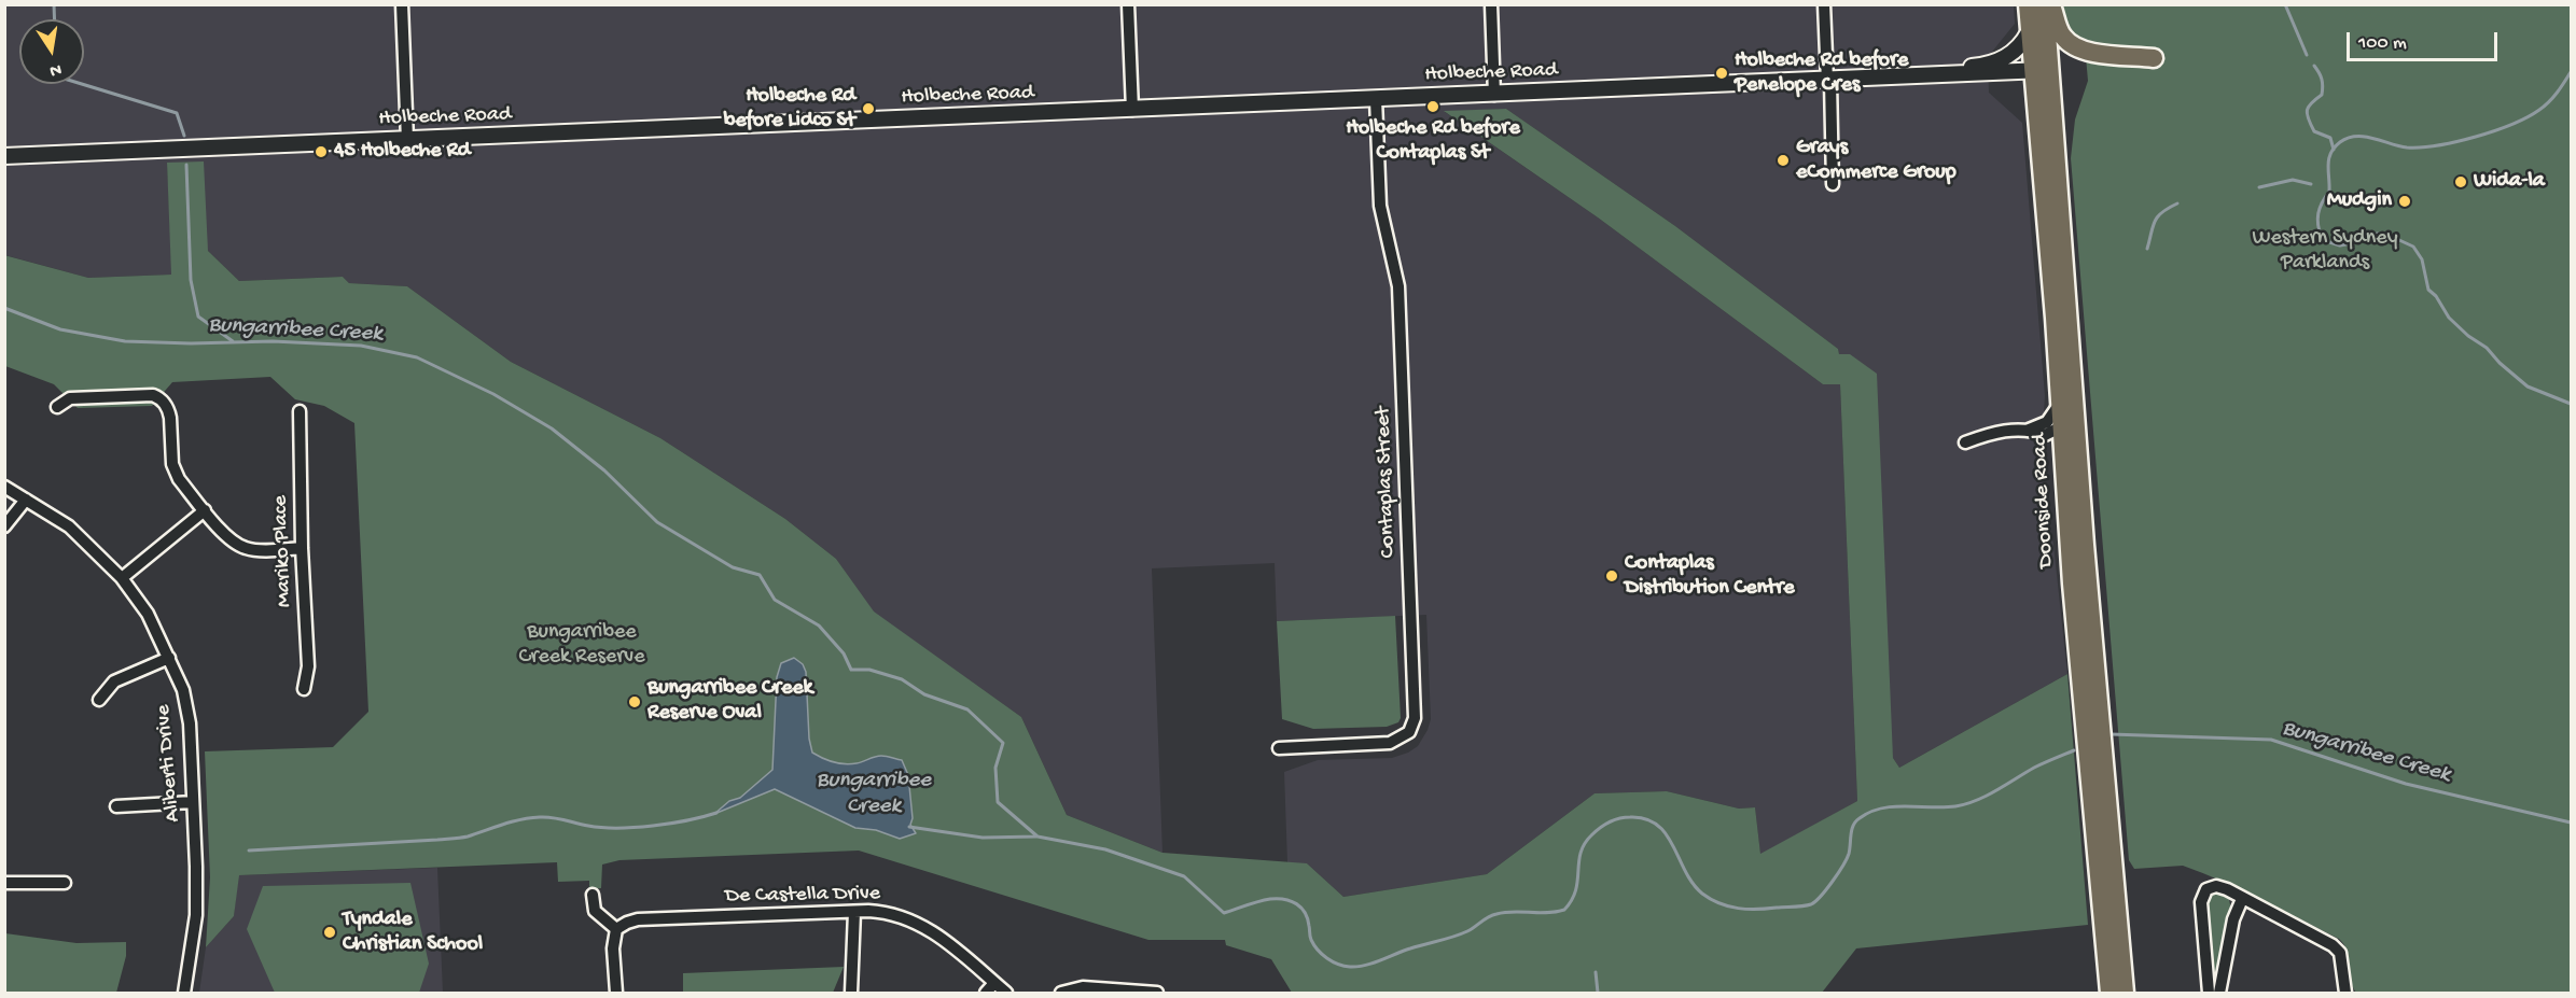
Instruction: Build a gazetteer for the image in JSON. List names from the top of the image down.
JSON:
{
  "streets": {
    "main road": ["Doonside Road"],
    "street": [
      "Holbeche Road",
      "Contaplas Street",
      "Mariko Place",
      "Aliberti Drive",
      "De Castella Drive"
    ]
  },
  "crossings": [
    ["Holbeche Road", "Contaplas Street"],
    ["Holbeche Road", "Doonside Road"]
  ],
  "water": ["Bungarribee Creek"],
  "parks": ["Western Sydney Parklands", "Bungarribee Creek Reserve"],
  "places": [
    "Holbeche Rd before Penelope Cres",
    "Holbeche Rd before Contaplas St",
    "Holbeche Rd before Lidco St",
    "45 Holbeche Rd",
    "Grays eCommerce Group",
    "Wida-la",
    "Mudgin",
    "Contaplas Distribution Centre",
    "Bungarribee Creek Reserve Oval",
    "Tyndale Christian School"
  ],
  "scale_bar": "100 m",
  "north": "bottom"
}
